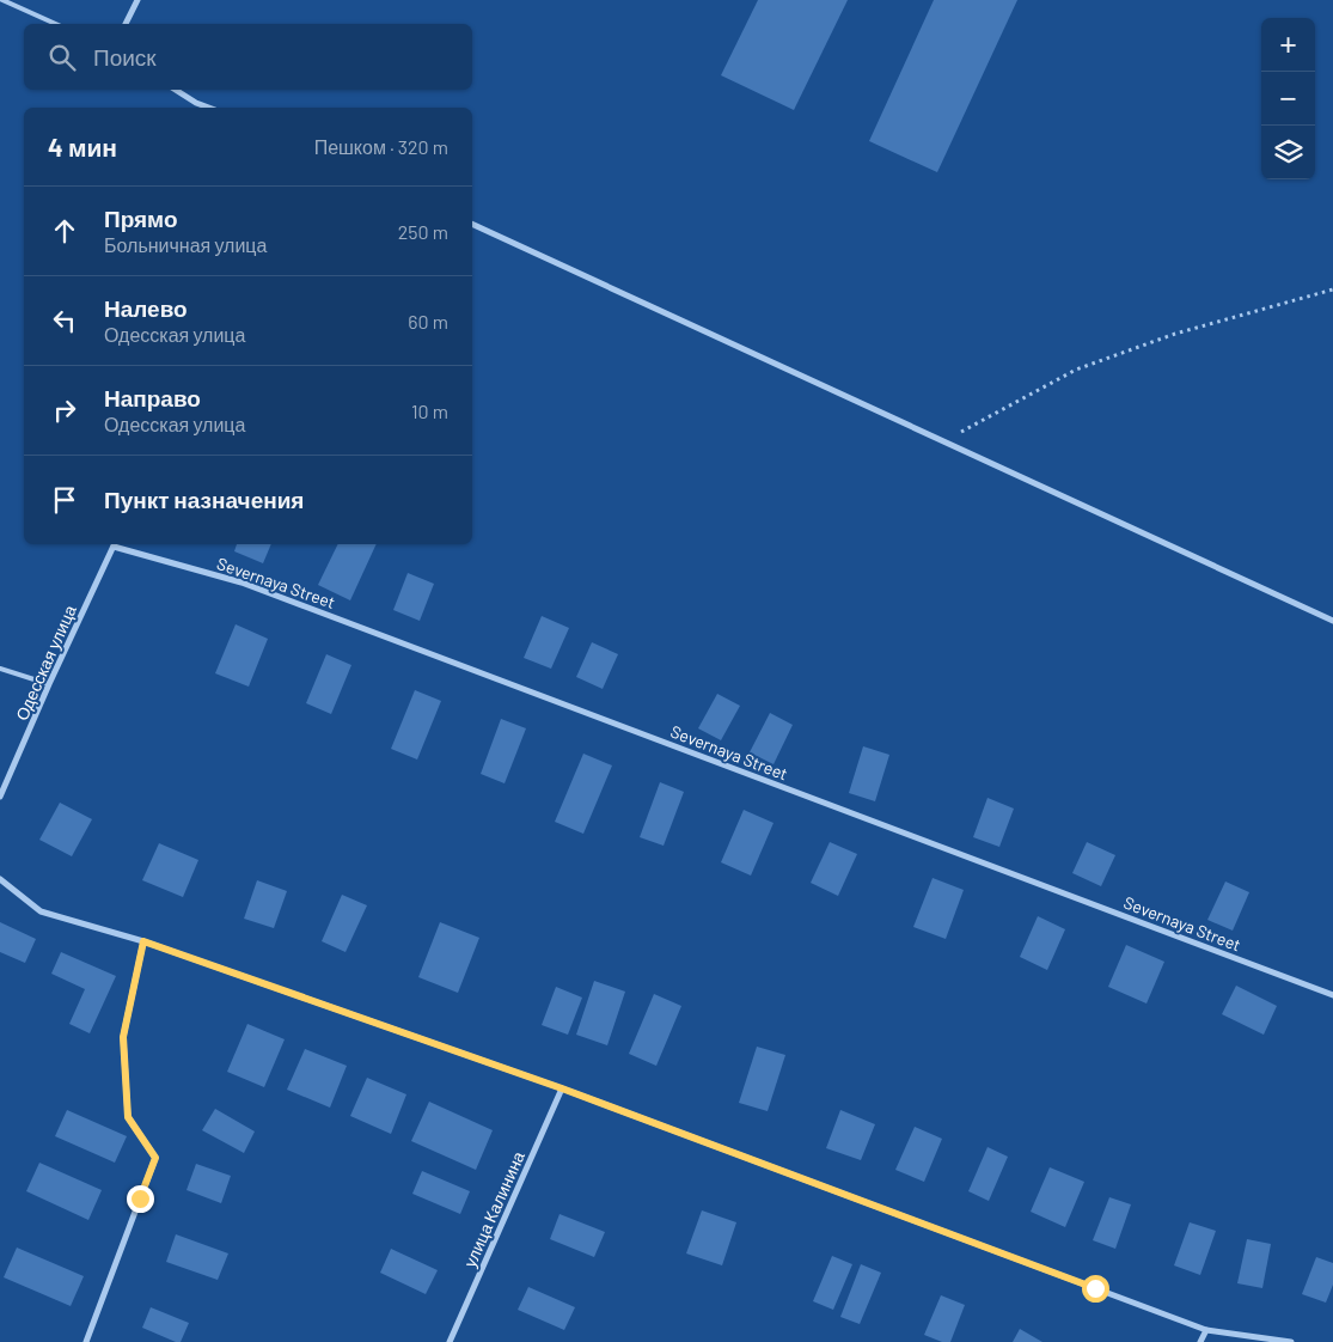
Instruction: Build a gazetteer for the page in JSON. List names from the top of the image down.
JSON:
{
  "streets": {
    "street": ["Severnaya Street", "Одесская улица", "улица Калинина"]
  },
  "crossings": [
    ["Severnaya Street", "Одесская улица"]
  ],
  "page": {
    "map_buttons": ["+", "−"],
    "search": "Поиск",
    "heading": ["4 мин", "Пешком · 320 m"],
    "list": [
      ["Прямо", "Больничная улица", "250 m"],
      ["Налево", "Одесская улица", "60 m"],
      ["Направо", "Одесская улица", "10 m"],
      "Пункт назначения"
    ]
  }
}
